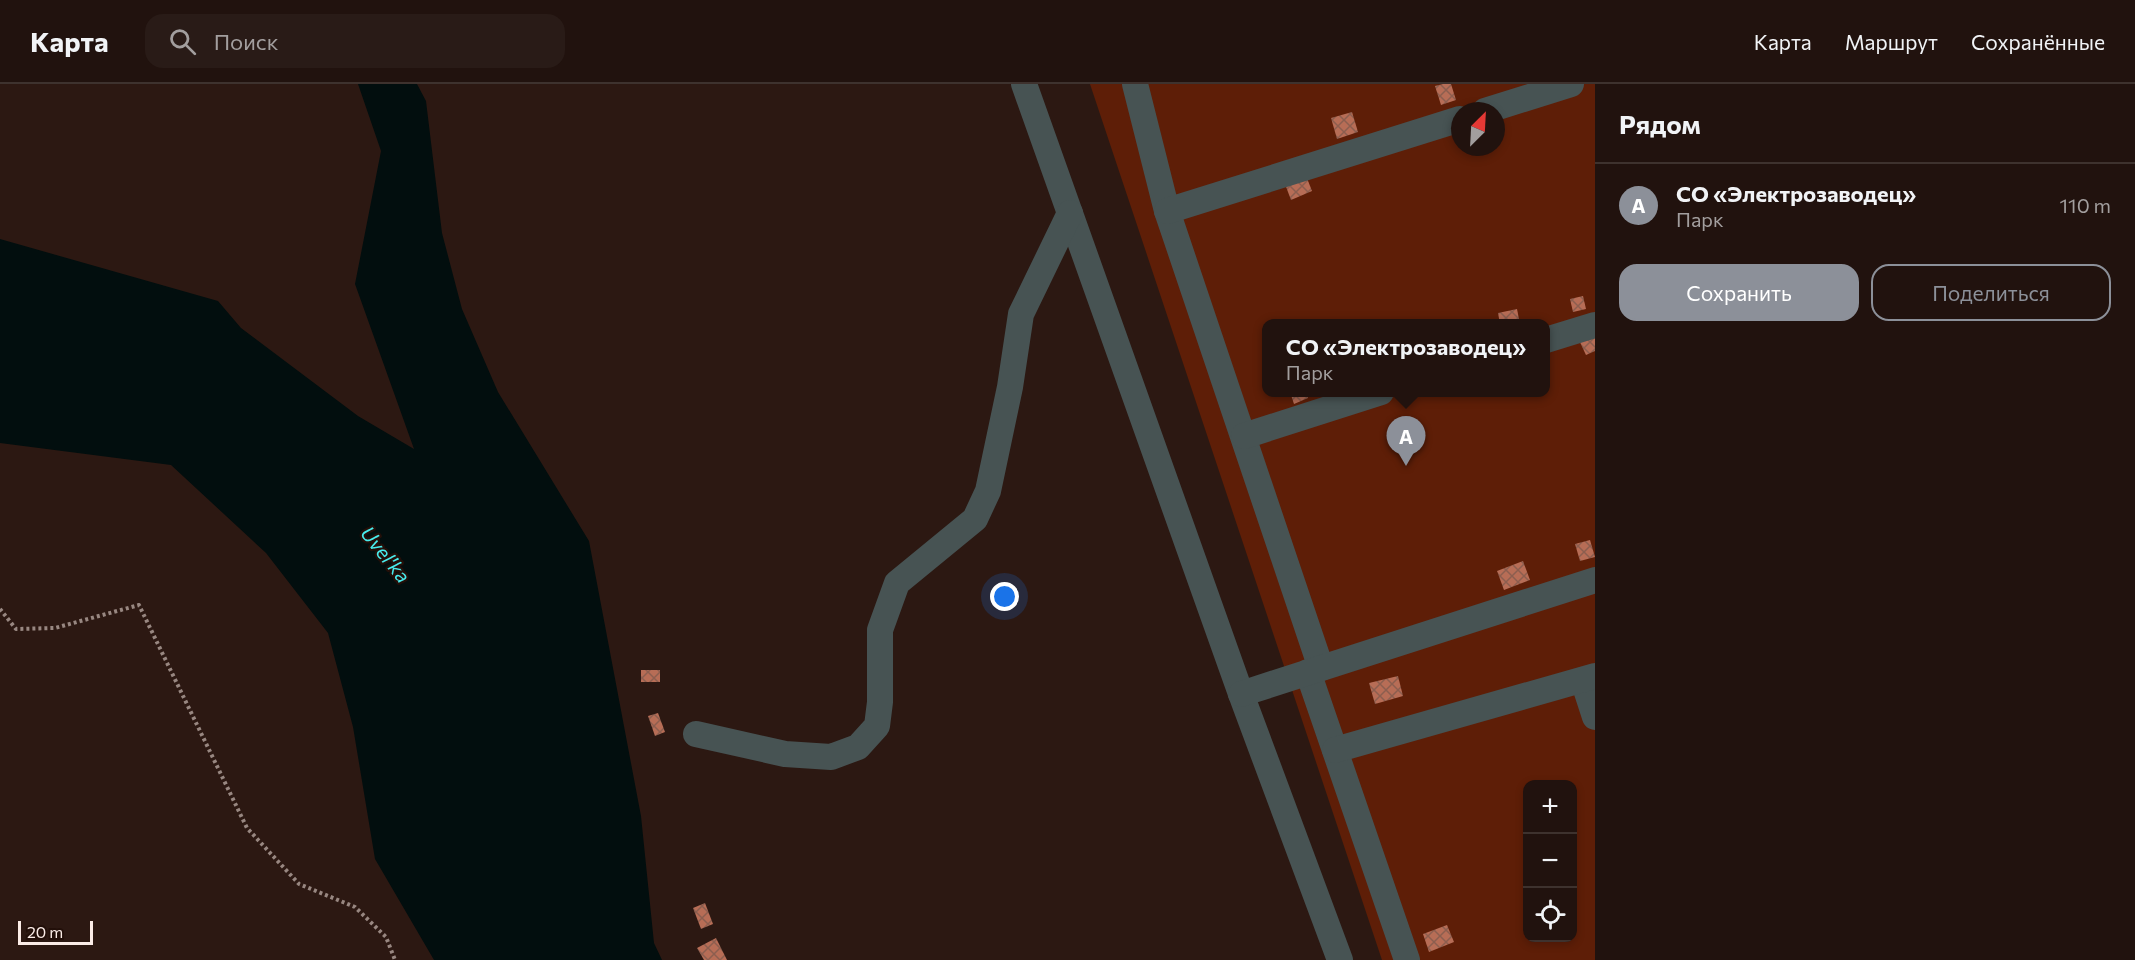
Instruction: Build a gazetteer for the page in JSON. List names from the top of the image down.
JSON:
{
  "water": ["Uvel'ka"],
  "scale_bar": "20 m",
  "north": "top right",
  "page": {
    "header": "Карта",
    "search": "Поиск",
    "nav": ["Карта", "Маршрут", "Сохранённые"],
    "heading": "Рядом",
    "list": [
      {
        "mark": "A",
        "name": "СО «Электрозаводец»",
        "note": "Парк",
        "value": "110 m"
      }
    ],
    "buttons": ["Сохранить", "Поделиться"],
    "popup": ["СО «Электрозаводец»", "Парк"],
    "pins": "A",
    "map_buttons": ["+", "−"],
    "scale": "20 m"
  }
}
